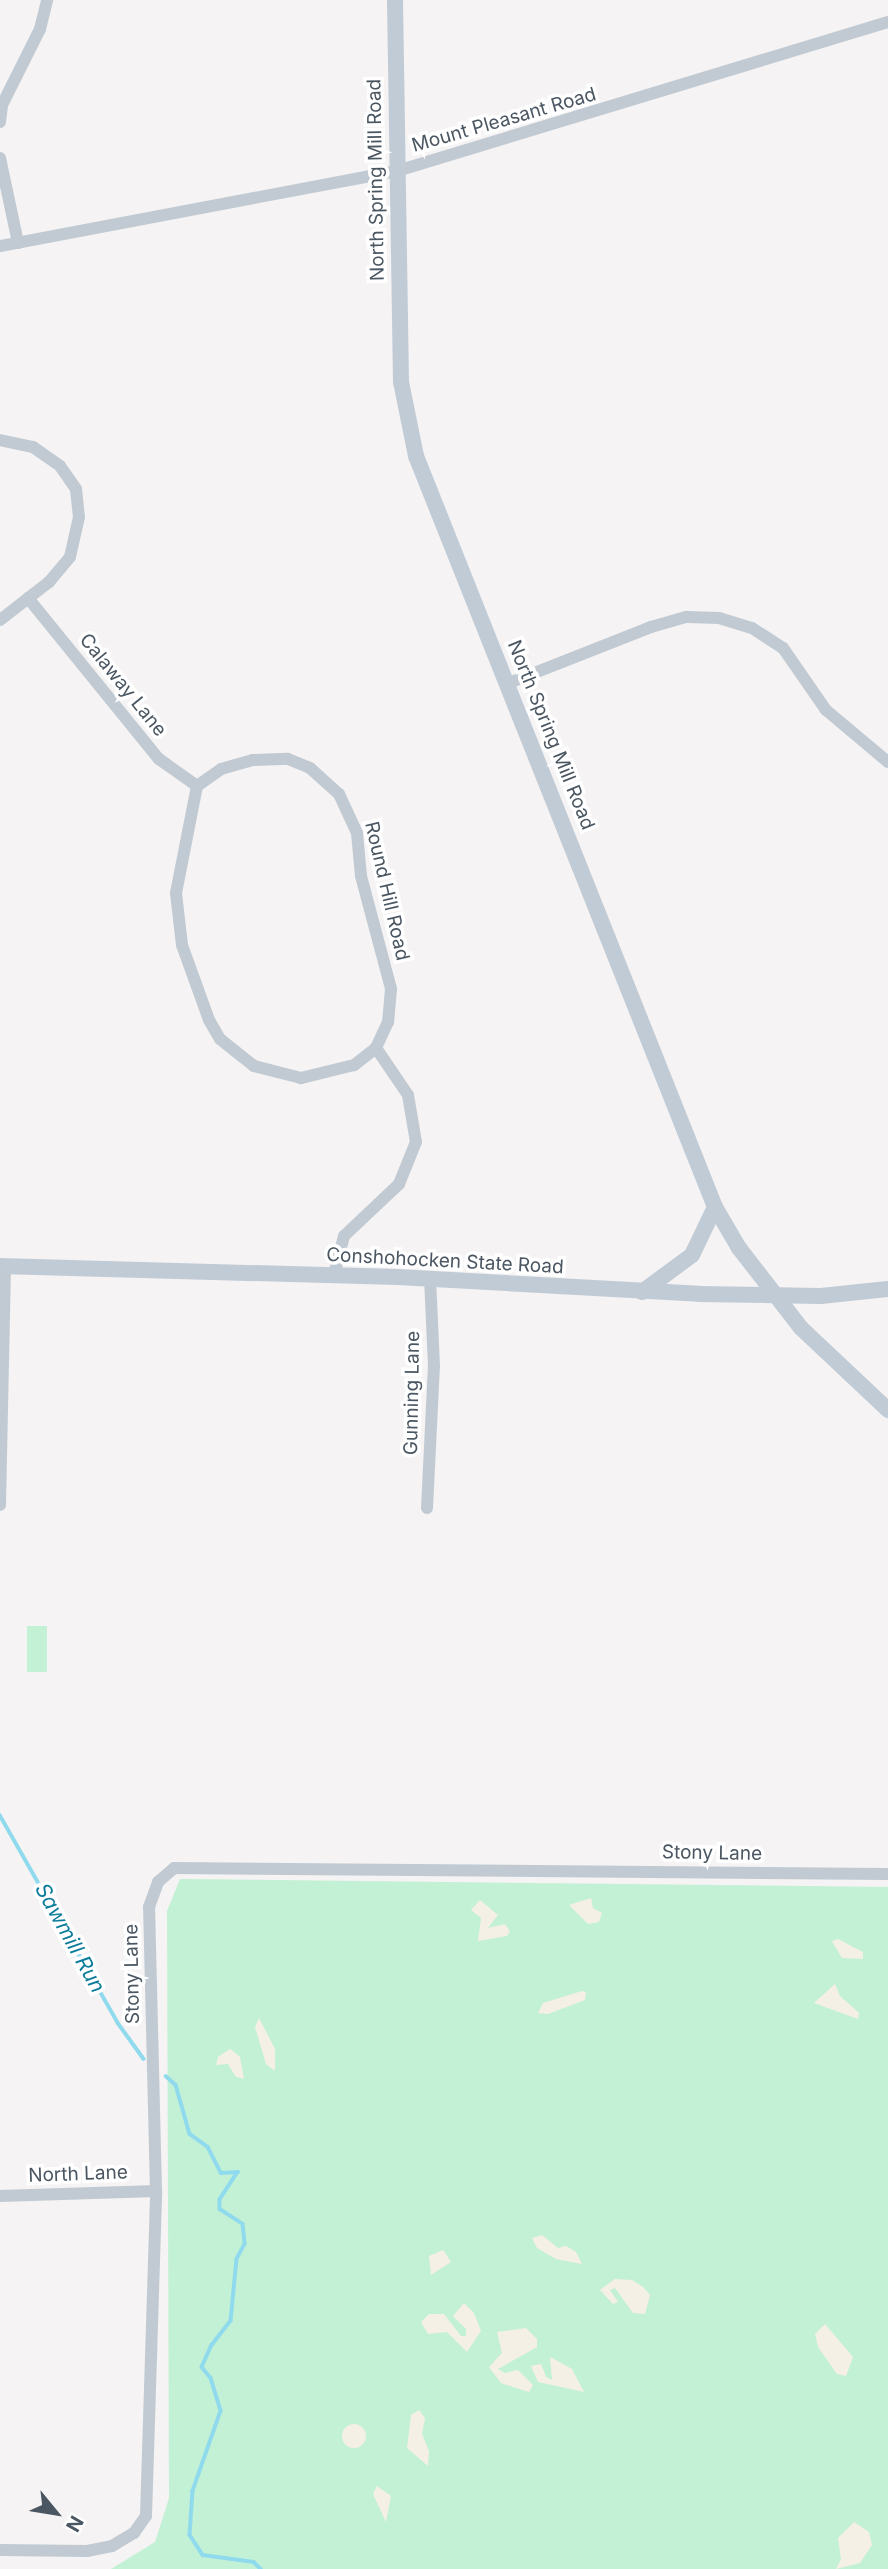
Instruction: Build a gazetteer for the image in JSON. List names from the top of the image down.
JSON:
{
  "streets": {
    "main road": ["North Spring Mill Road", "Conshohocken State Road"],
    "street": [
      "Mount Pleasant Road",
      "Calaway Lane",
      "Round Hill Road",
      "Gunning Lane",
      "Stony Lane",
      "North Lane"
    ]
  },
  "crossings": [
    ["Mount Pleasant Road", "North Spring Mill Road"],
    ["North Spring Mill Road", "Conshohocken State Road"],
    ["Calaway Lane", "Round Hill Road"],
    ["Conshohocken State Road", "Gunning Lane"],
    ["Stony Lane", "North Lane"]
  ],
  "water": ["Sawmill Run"],
  "north": "bottom right"
}
